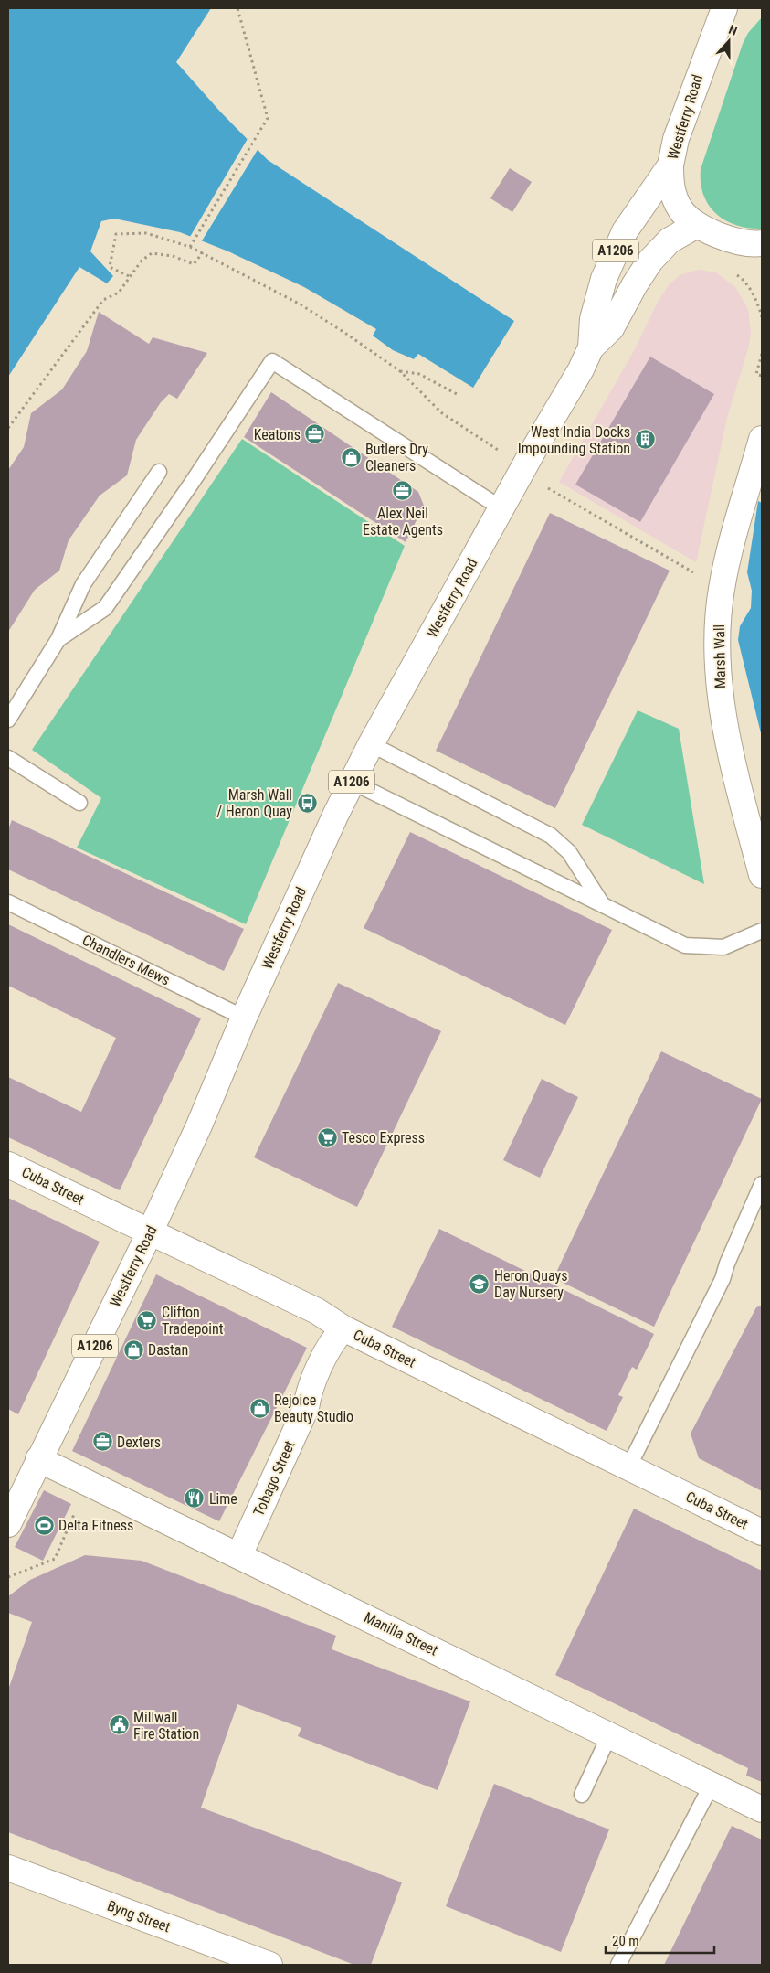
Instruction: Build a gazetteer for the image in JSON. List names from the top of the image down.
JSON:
{
  "streets": {
    "street": [
      "Westferry Road",
      "A1206",
      "Marsh Wall",
      "Cuba Street",
      "Tobago Street",
      "Manilla Street",
      "Byng Street"
    ],
    "lane": ["Chandlers Mews"]
  },
  "crossings": [
    ["Westferry Road", "A1206"],
    ["Westferry Road", "Chandlers Mews"],
    ["Westferry Road", "Cuba Street"],
    ["Westferry Road", "Manilla Street"],
    ["Cuba Street", "Tobago Street"],
    ["Tobago Street", "Manilla Street"]
  ],
  "places": {
    "office": ["Keatons", "Alex Neil Estate Agents", "Dexters"],
    "building": ["West India Docks Impounding Station"],
    "shop": ["Butlers Dry Cleaners", "Dastan", "Rejoice Beauty Studio"],
    "bus stop": ["Marsh Wall / Heron Quay"],
    "supermarket": ["Tesco Express", "Clifton Tradepoint"],
    "school or university": ["Heron Quays Day Nursery"],
    "restaurant": ["Lime"],
    "sports": ["Delta Fitness"],
    "public building": ["Millwall Fire Station"]
  },
  "scale_bar": "20 m",
  "north": "top"
}
